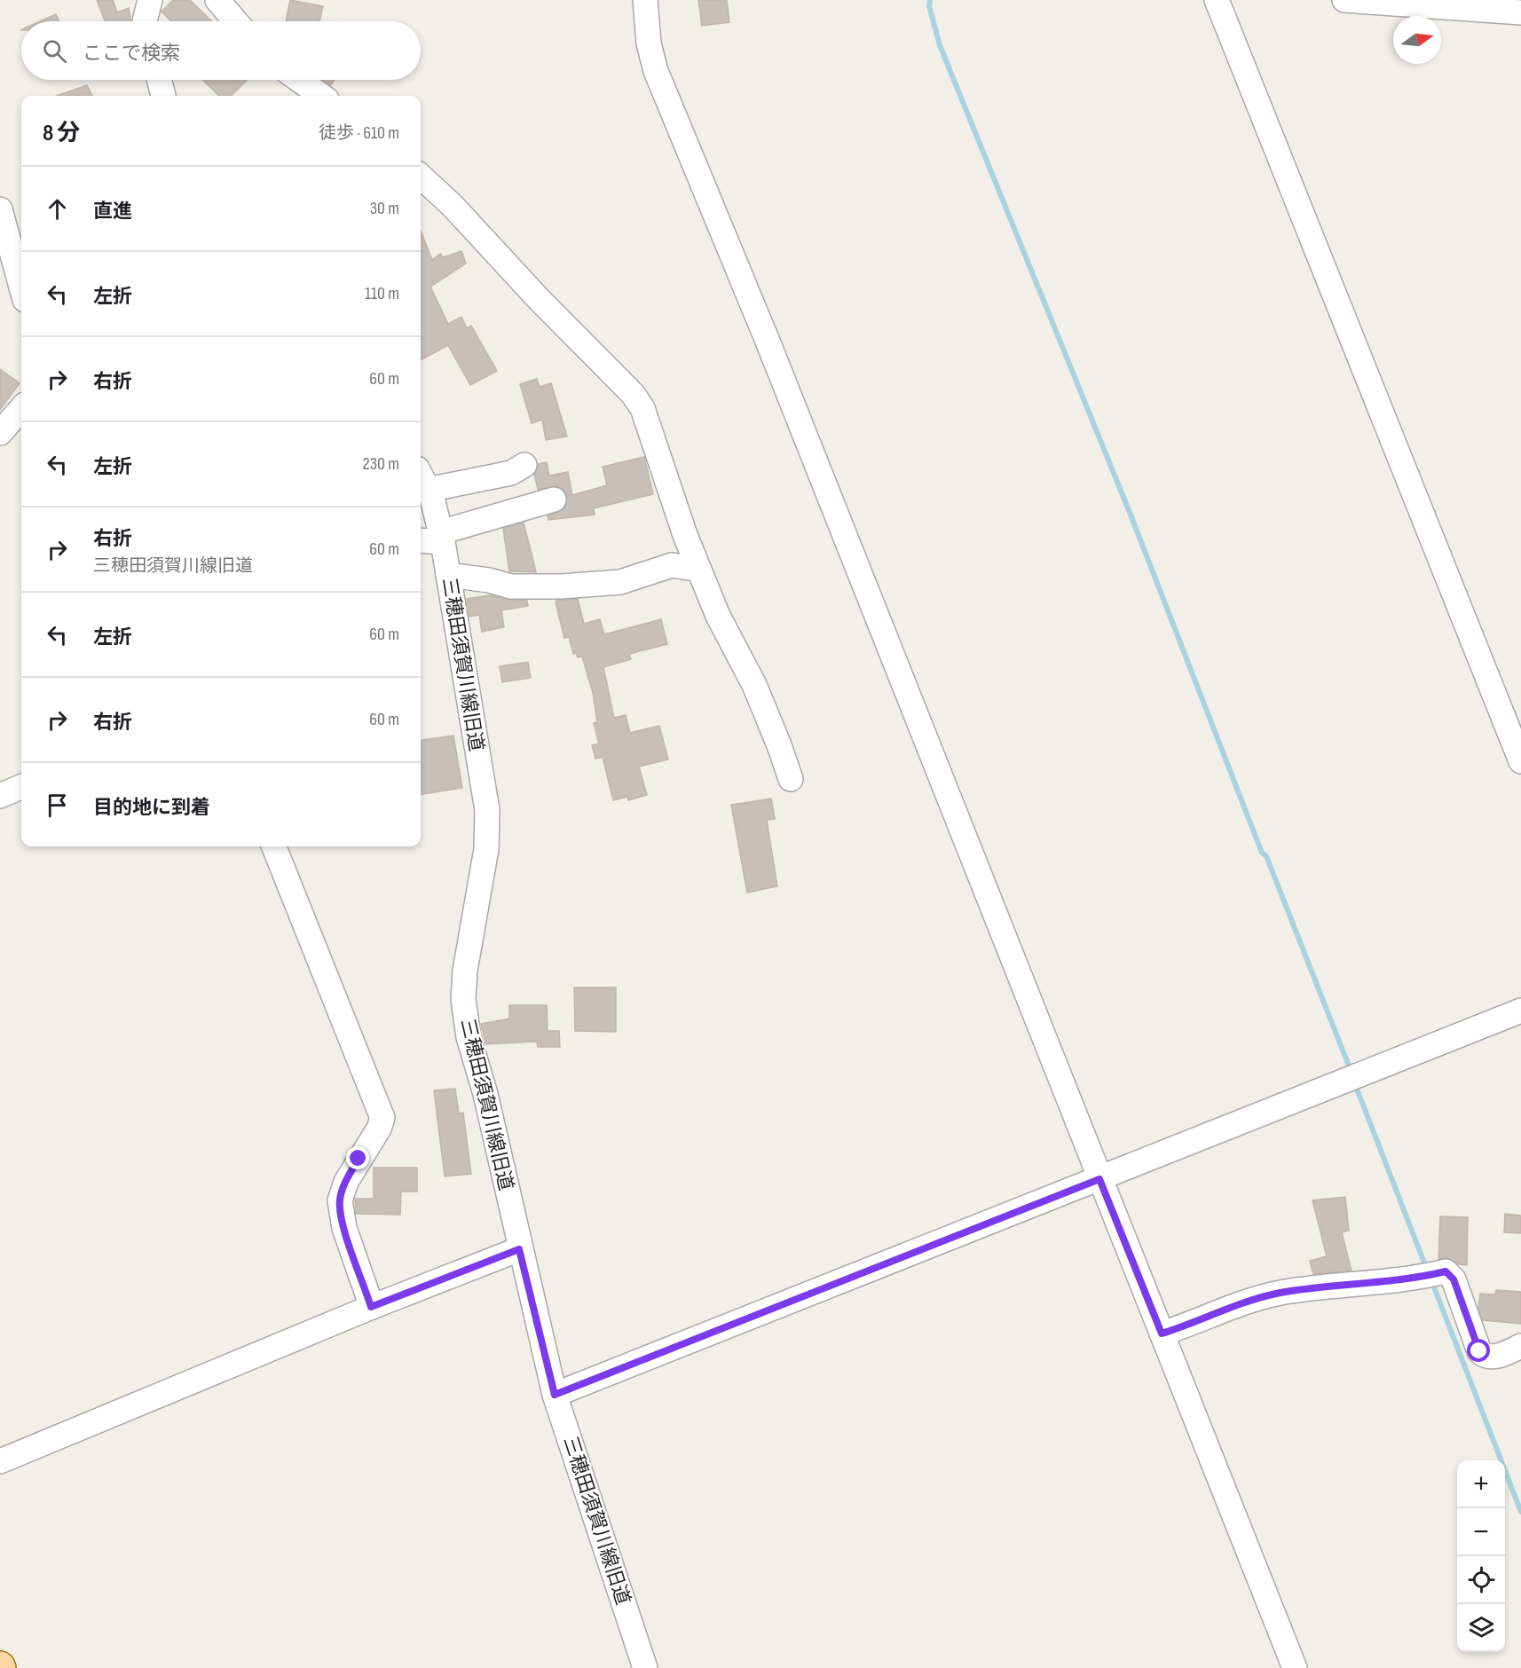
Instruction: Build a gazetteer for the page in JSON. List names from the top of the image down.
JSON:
{
  "streets": {
    "street": ["三穂田須賀川線旧道"]
  },
  "north": "right",
  "page": {
    "search": "ここで検索",
    "heading": ["8 分", "徒歩 · 610 m"],
    "list": [
      ["直進", "30 m"],
      ["左折", "110 m"],
      ["右折", "60 m"],
      ["左折", "230 m"],
      ["右折", "三穂田須賀川線旧道", "60 m"],
      ["左折", "60 m"],
      ["右折", "60 m"],
      "目的地に到着"
    ],
    "map_buttons": ["+", "−"]
  }
}
